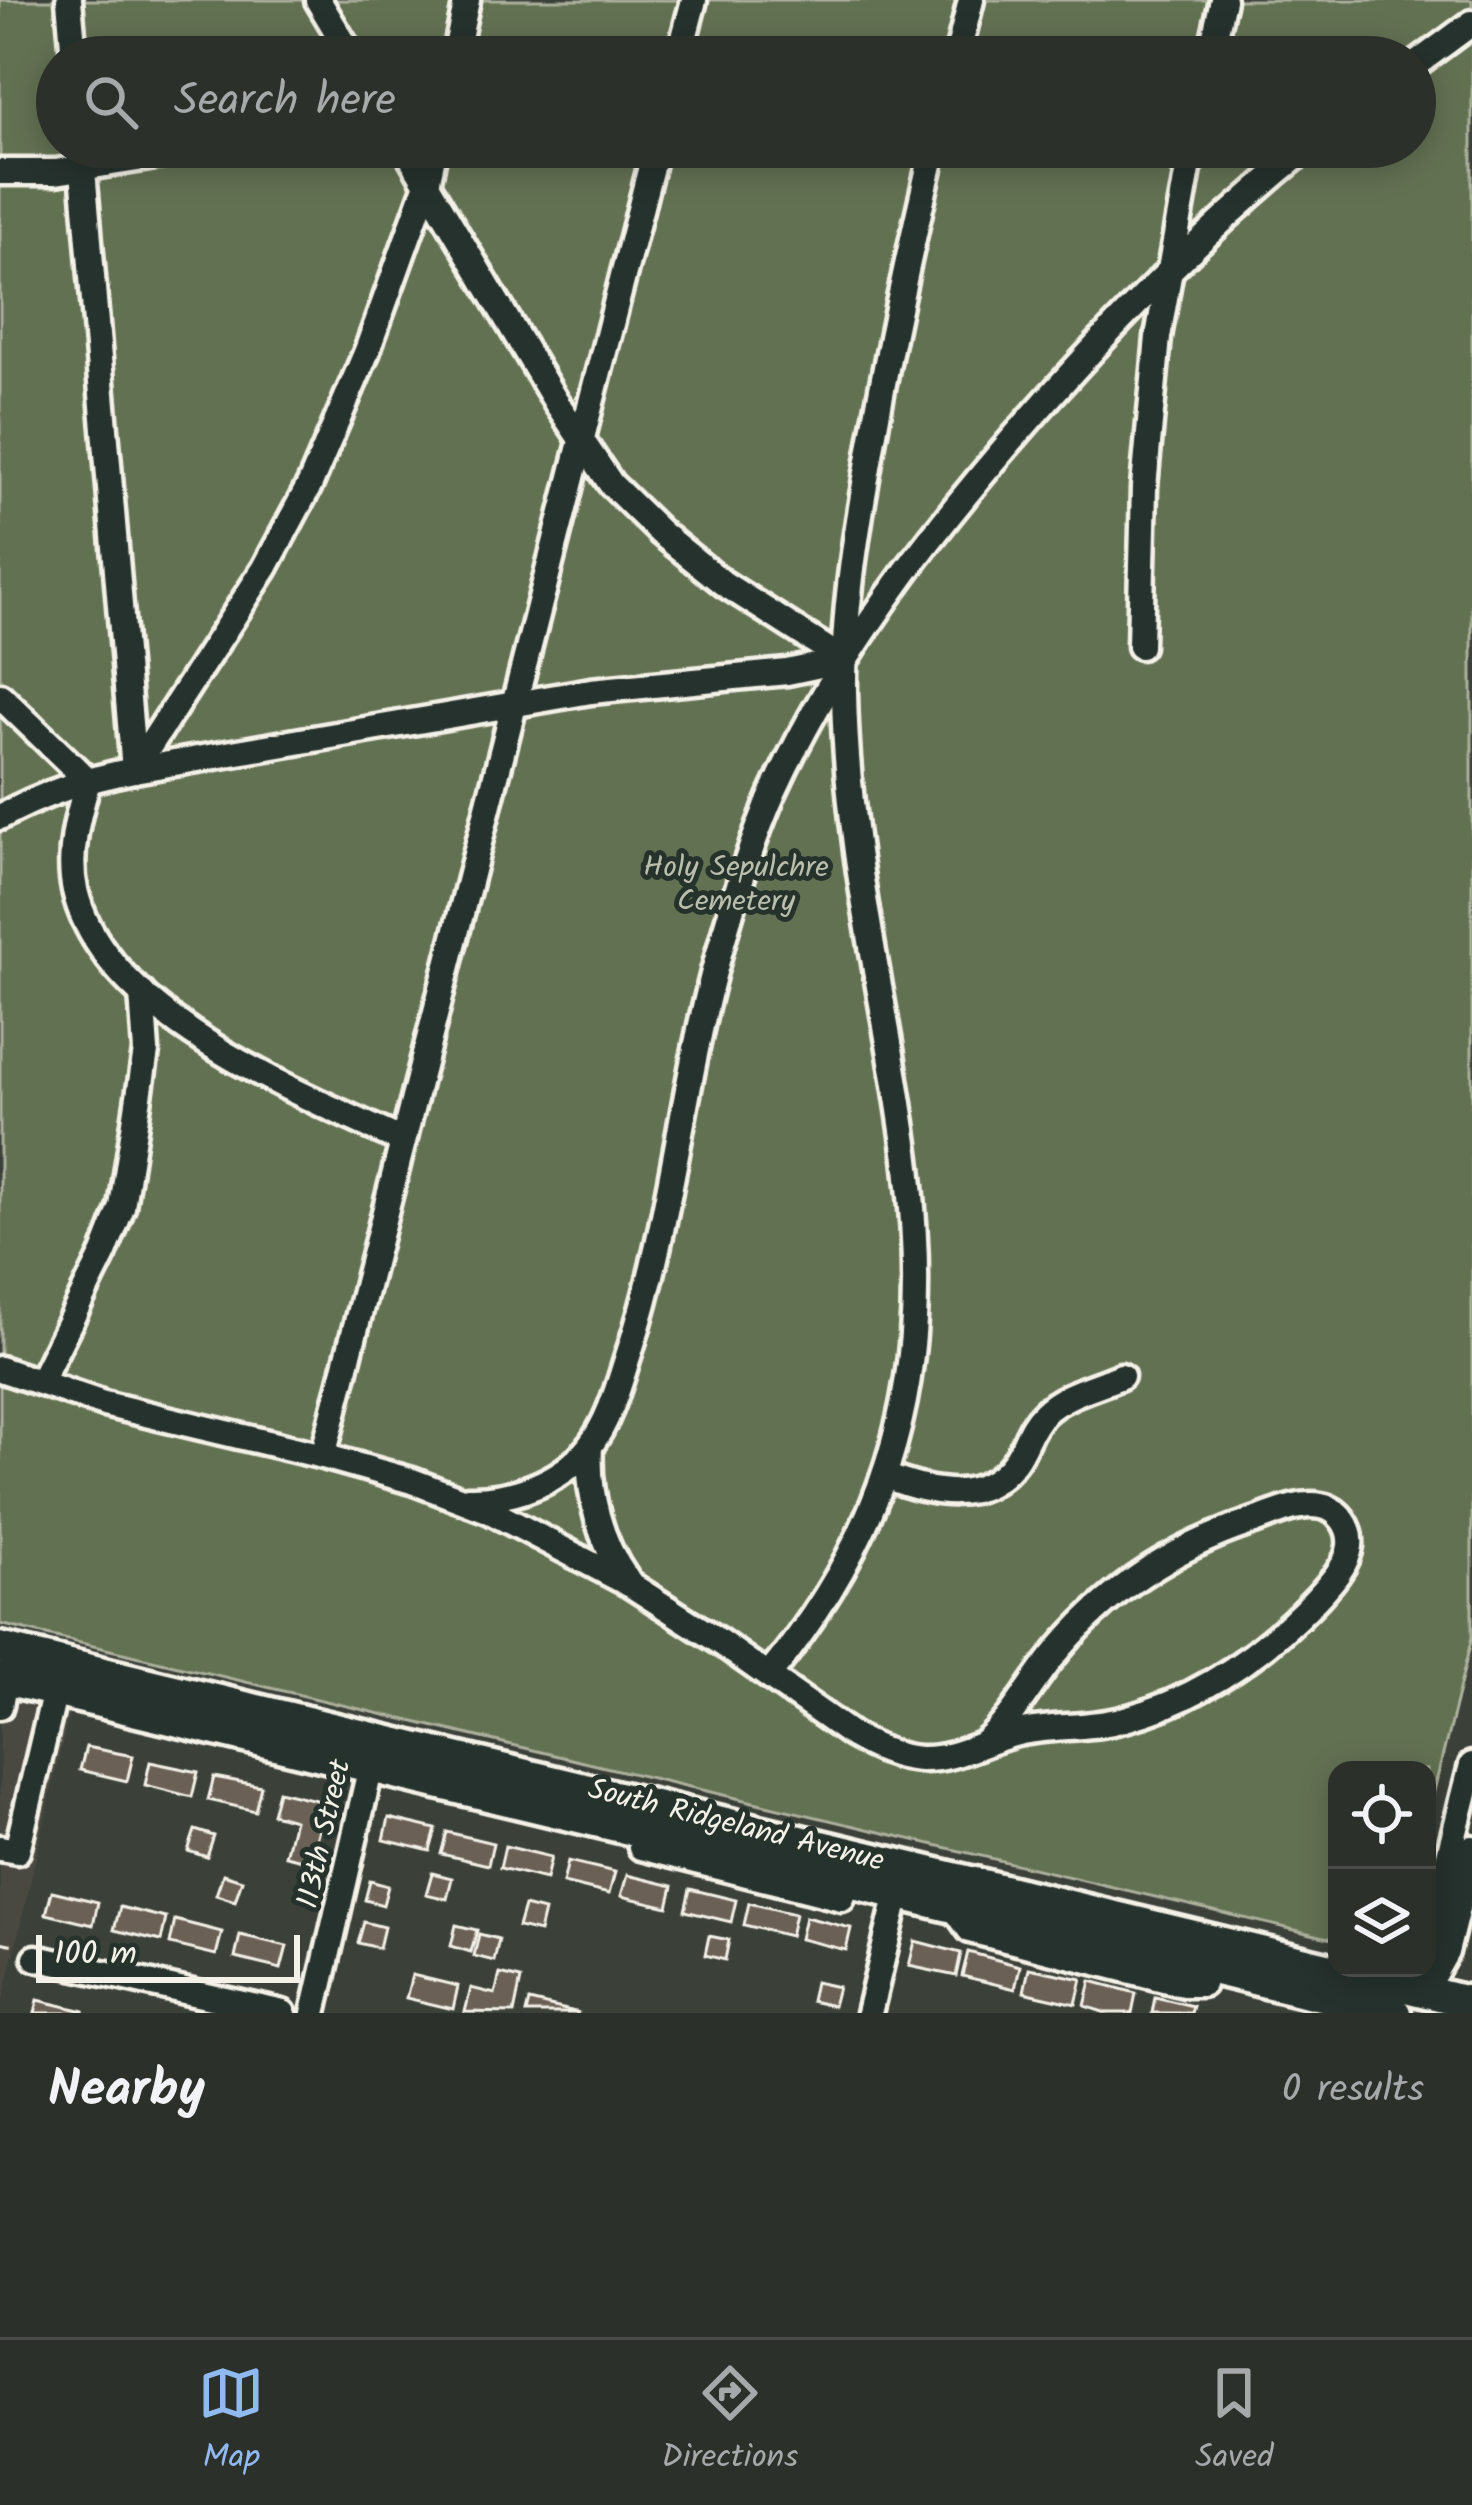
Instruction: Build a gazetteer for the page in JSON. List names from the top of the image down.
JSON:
{
  "streets": {
    "main road": ["South Ridgeland Avenue"],
    "street": ["113th Street"]
  },
  "crossings": [
    ["South Ridgeland Avenue", "113th Street"]
  ],
  "parks": ["Holy Sepulchre Cemetery"],
  "scale_bar": "100 m",
  "page": {
    "search": "Search here",
    "scale": "100 m",
    "heading": ["Nearby", "0 results"],
    "nav": ["Map", "Directions", "Saved"]
  }
}
